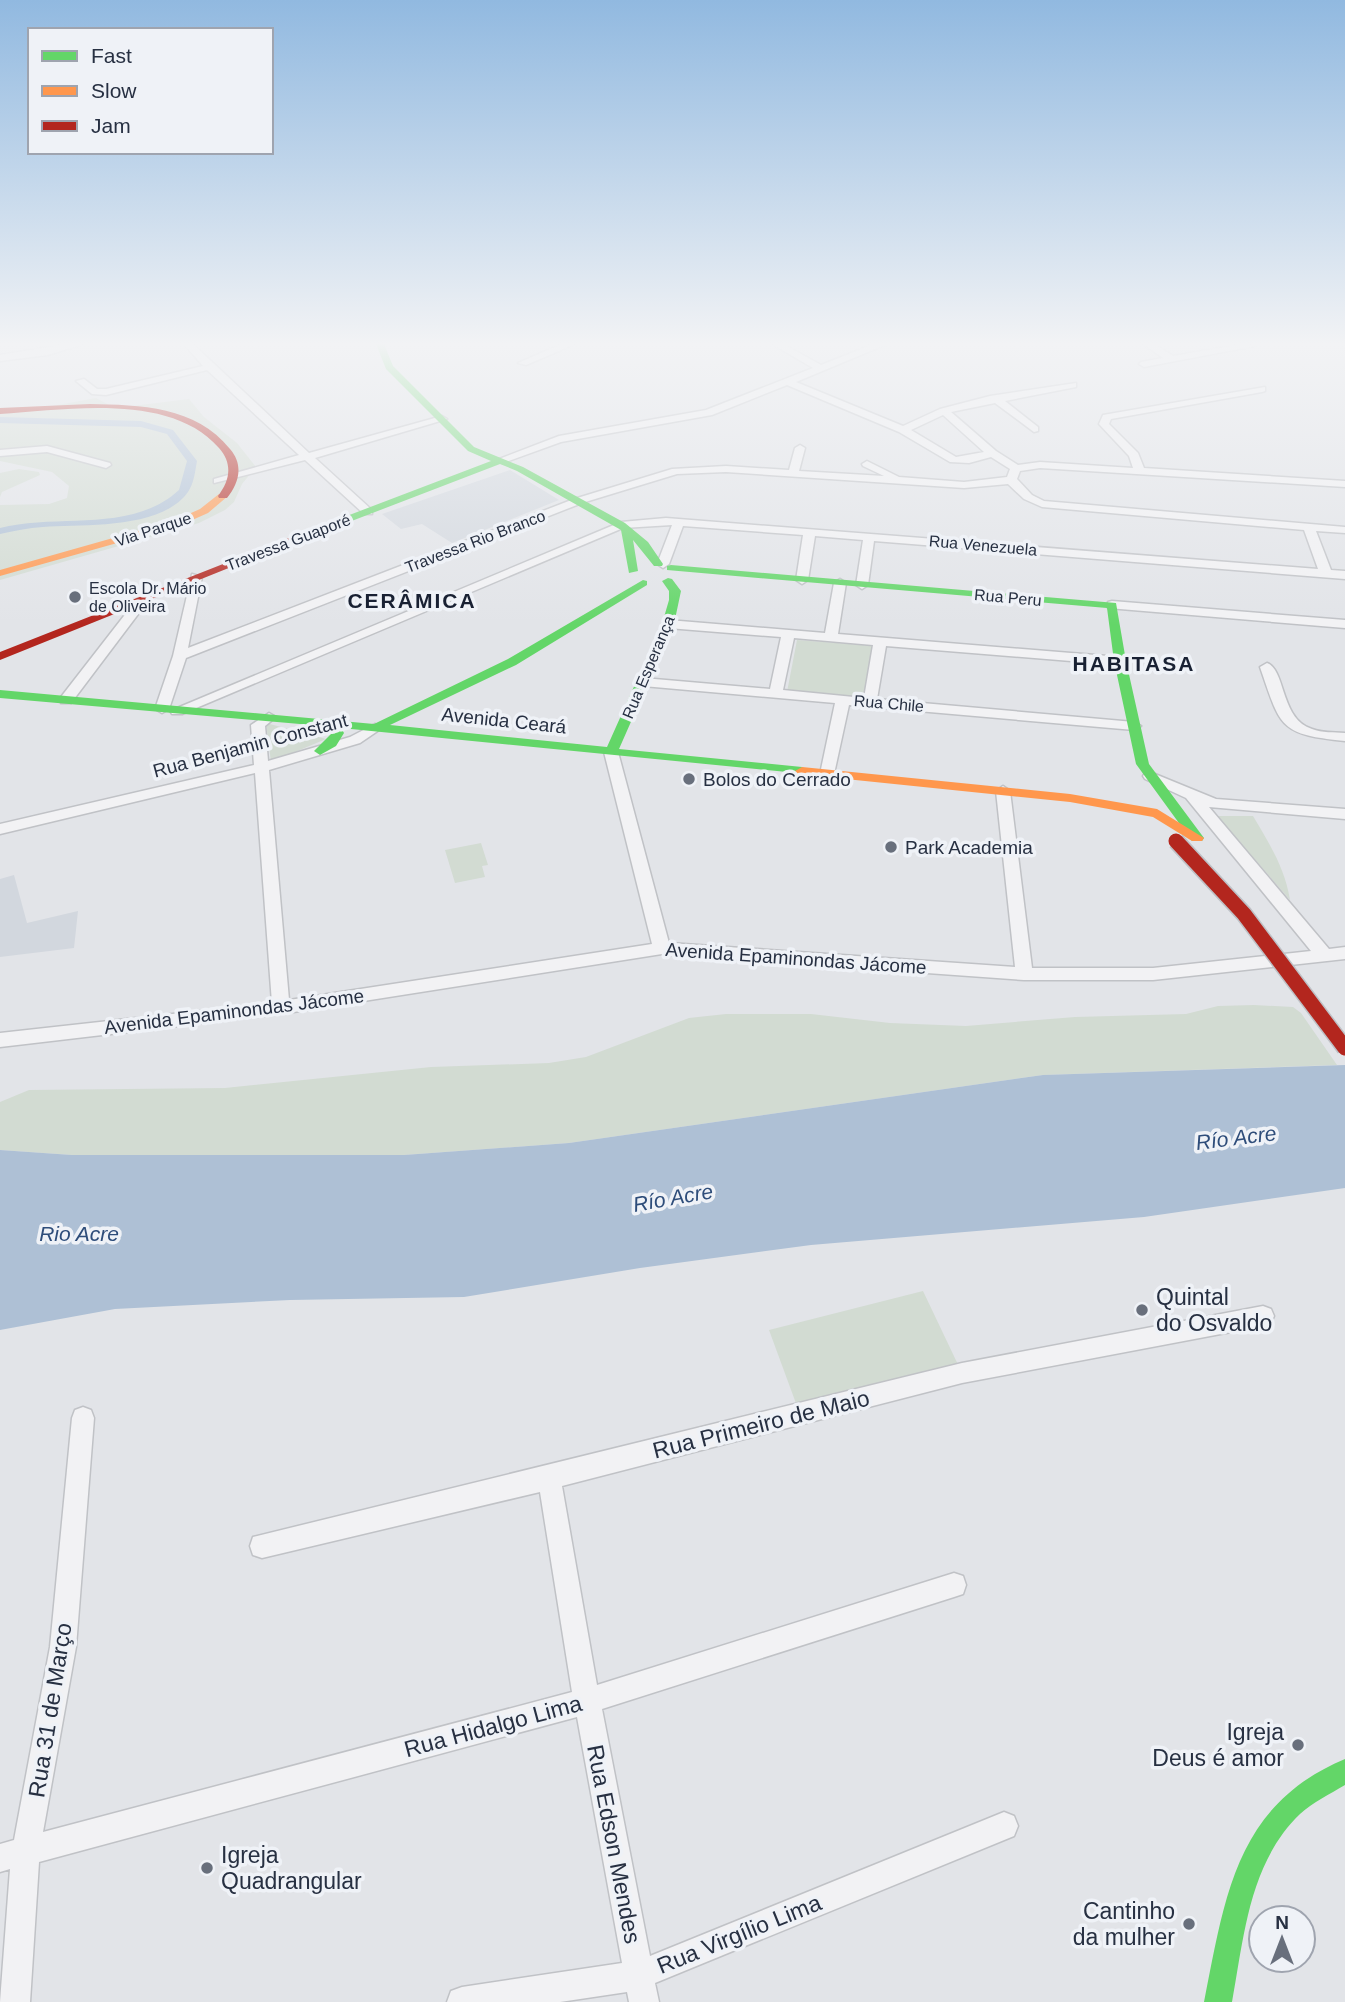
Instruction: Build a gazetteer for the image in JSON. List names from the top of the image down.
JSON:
{
  "streets": {
    "street": [
      "Via Parque",
      "Travessa Rio Branco",
      "Travessa Guaporé",
      "Rua Venezuela",
      "Rua Peru",
      "Rua Esperança",
      "Rua Chile",
      "Avenida Ceará",
      "Rua Benjamin Constant",
      "Avenida Epaminondas Jácome",
      "Rua Primeiro de Maio",
      "Rua 31 de Março",
      "Rua Hidalgo Lima",
      "Rua Edson Mendes",
      "Rua Virgílio Lima"
    ]
  },
  "crossings": [
    ["Rua Venezuela", "Avenida Ceará"],
    ["Rua Peru", "Rua Esperança"],
    ["Rua Peru", "Rua Benjamin Constant"],
    ["Rua Esperança", "Rua Chile"],
    ["Rua Esperança", "Avenida Ceará"],
    ["Rua Esperança", "Rua Benjamin Constant"],
    ["Avenida Ceará", "Rua Benjamin Constant"],
    ["Rua Primeiro de Maio", "Rua Edson Mendes"],
    ["Rua 31 de Março", "Rua Hidalgo Lima"],
    ["Rua Hidalgo Lima", "Rua Edson Mendes"],
    ["Rua Edson Mendes", "Rua Virgílio Lima"]
  ],
  "districts": ["CERÂMICA", "HABITASA"],
  "water": ["Río Acre", "Rio Acre"],
  "places": [
    "Escola Dr. Mário de Oliveira",
    "Bolos do Cerrado",
    "Park Academia",
    "Quintal do Osvaldo",
    "Igreja Deus é amor",
    "Igreja Quadrangular",
    "Cantinho da mulher"
  ],
  "legend": ["Fast", "Slow", "Jam"],
  "north": "top"
}
